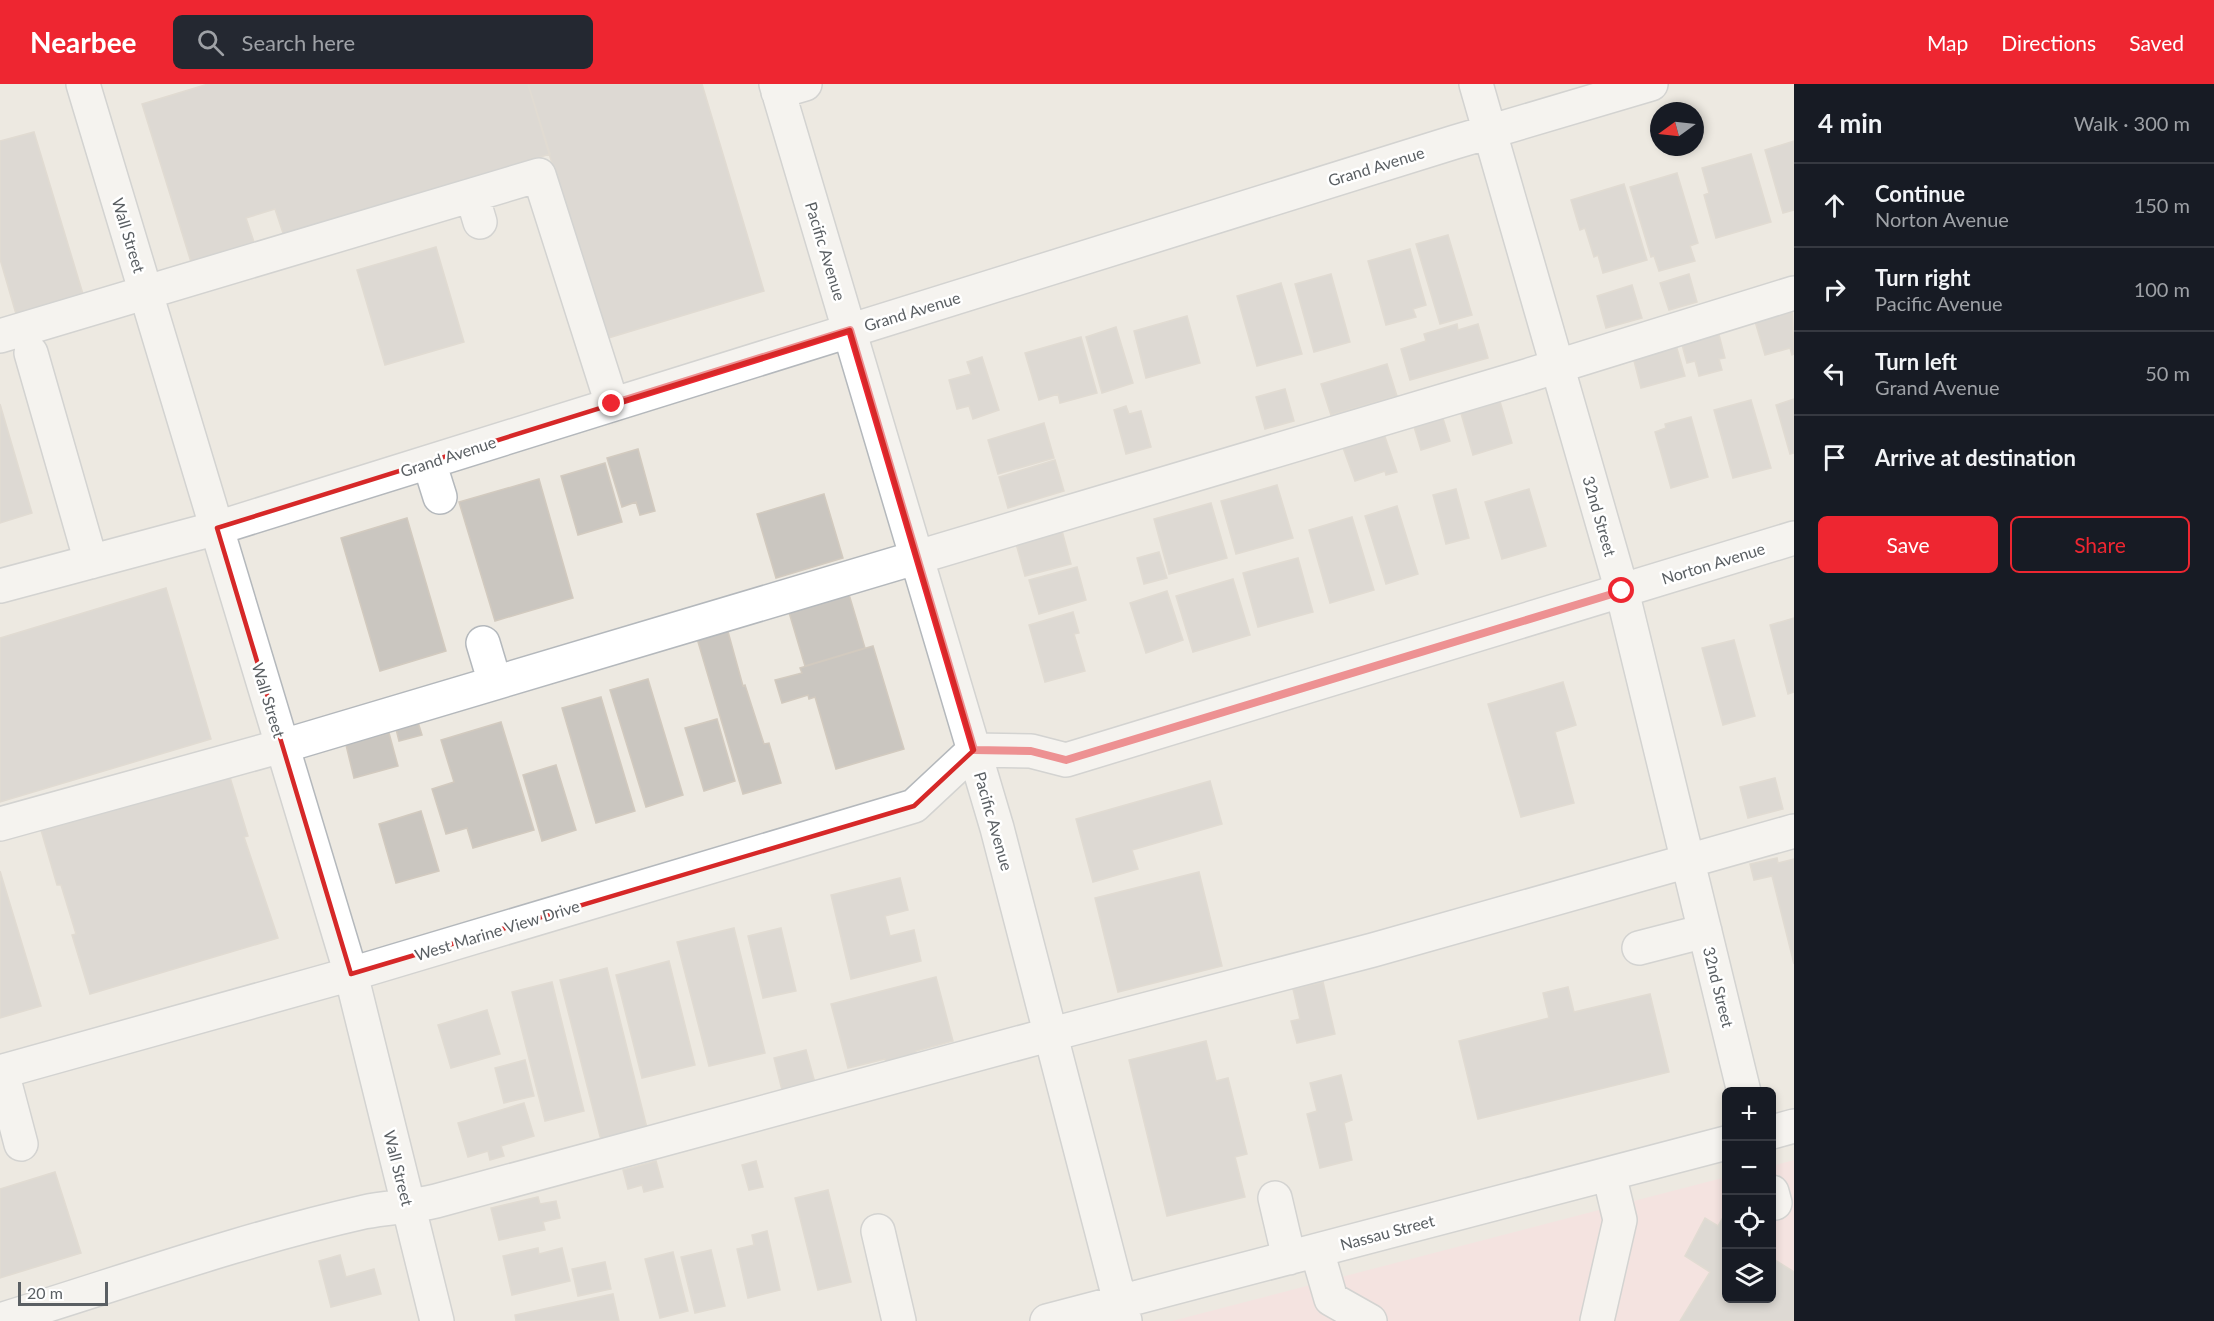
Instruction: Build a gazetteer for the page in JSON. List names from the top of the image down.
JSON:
{
  "streets": {
    "street": [
      "Grand Avenue",
      "Wall Street",
      "Pacific Avenue",
      "32nd Street",
      "Norton Avenue",
      "West Marine View Drive",
      "Nassau Street"
    ]
  },
  "crossings": [
    ["Grand Avenue", "Wall Street"],
    ["Grand Avenue", "Pacific Avenue"],
    ["Grand Avenue", "32nd Street"],
    ["Wall Street", "West Marine View Drive"],
    ["Pacific Avenue", "Norton Avenue"],
    ["Pacific Avenue", "West Marine View Drive"],
    ["Pacific Avenue", "Nassau Street"],
    ["32nd Street", "Norton Avenue"],
    ["Norton Avenue", "West Marine View Drive"]
  ],
  "scale_bar": "20 m",
  "north": "left",
  "page": {
    "header": "Nearbee",
    "search": "Search here",
    "nav": ["Map", "Directions", "Saved"],
    "heading": ["4 min", "Walk · 300 m"],
    "list": [
      ["Continue", "Norton Avenue", "150 m"],
      ["Turn right", "Pacific Avenue", "100 m"],
      ["Turn left", "Grand Avenue", "50 m"],
      "Arrive at destination"
    ],
    "buttons": ["Save", "Share"],
    "map_buttons": ["+", "−"],
    "scale": "20 m"
  }
}
